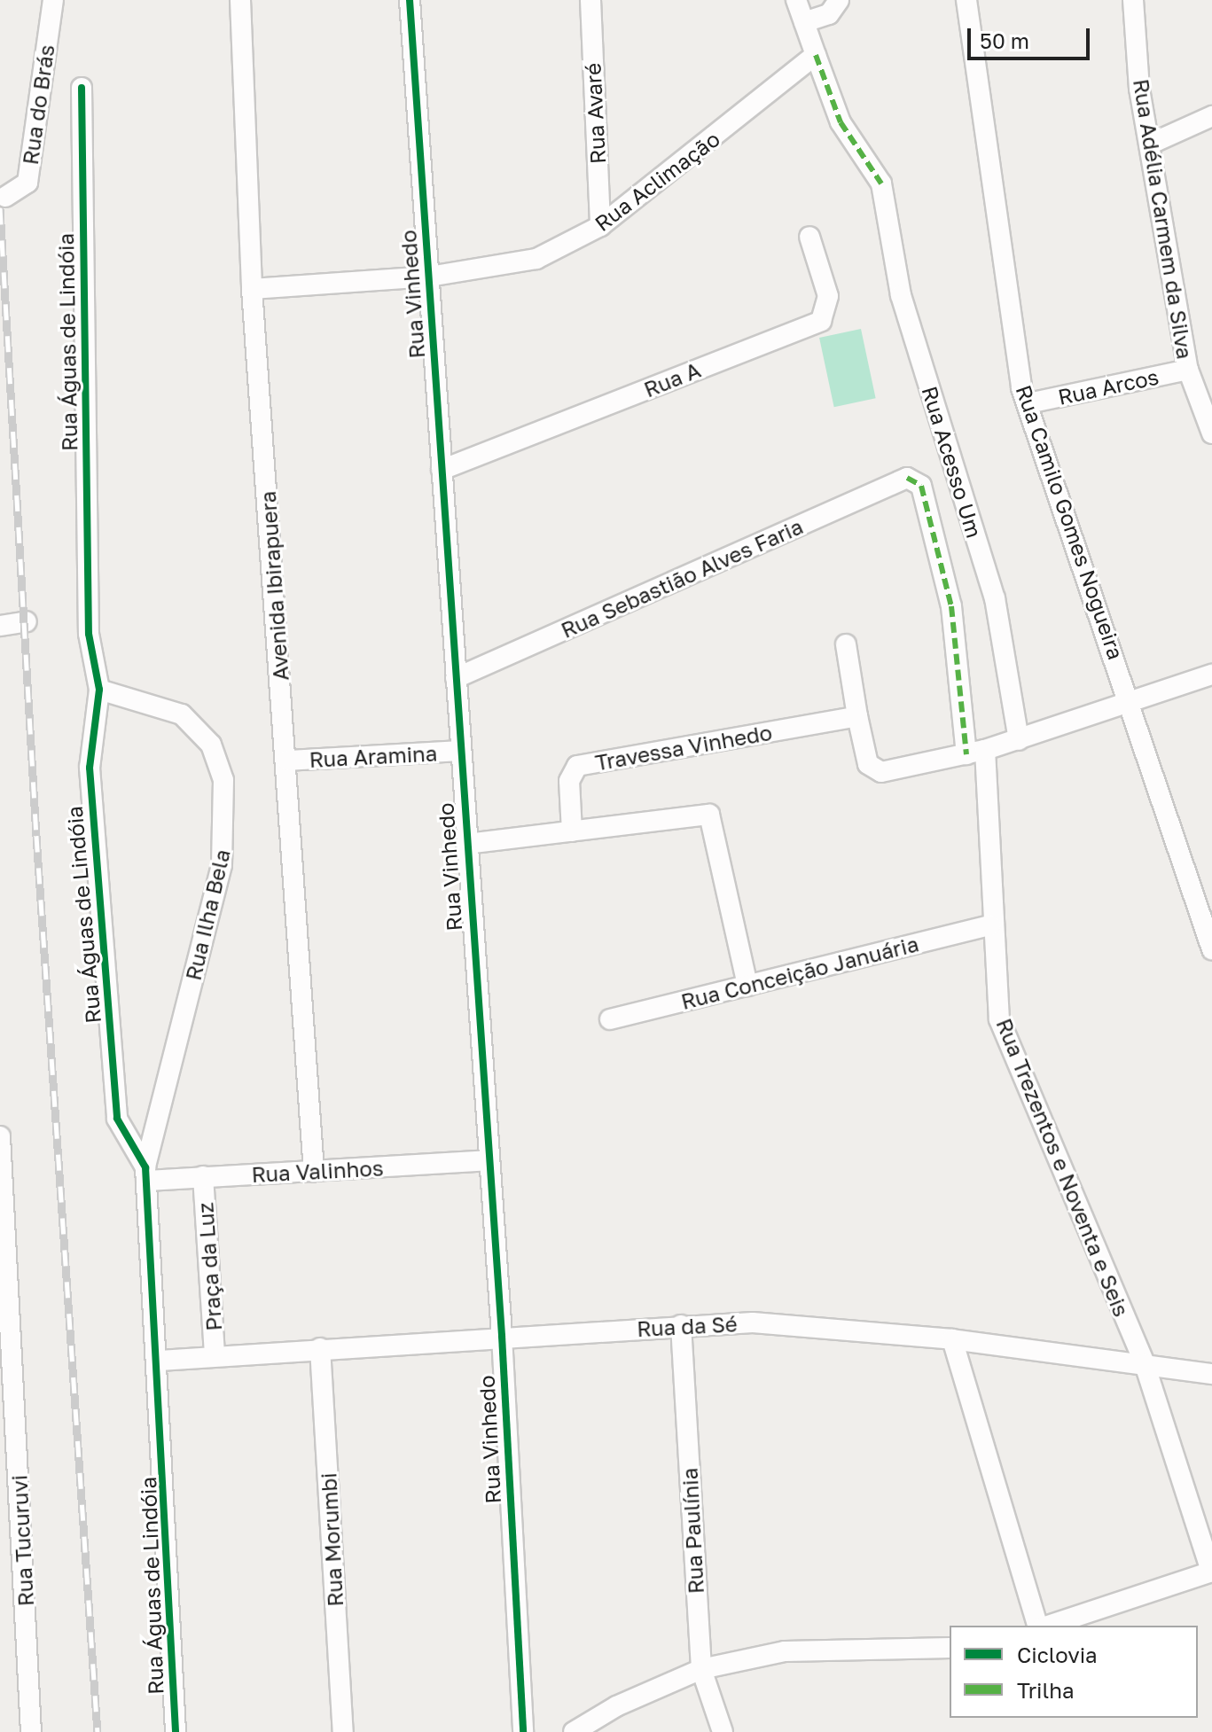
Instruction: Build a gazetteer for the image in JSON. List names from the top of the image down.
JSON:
{
  "streets": {
    "street": [
      "Rua do Brás",
      "Rua Avaré",
      "Rua Aclimação",
      "Rua Adélia Carmem da Silva",
      "Rua Vinhedo",
      "Rua Águas de Lindóia",
      "Rua A",
      "Rua Arcos",
      "Rua Acesso Um",
      "Rua Camilo Gomes Nogueira",
      "Rua Sebastião Alves Faria",
      "Avenida Ibirapuera",
      "Travessa Vinhedo",
      "Rua Aramina",
      "Rua Ilha Bela",
      "Rua Conceição Januária",
      "Rua Trezentos e Noventa e Seis",
      "Rua Valinhos",
      "Praça da Luz",
      "Rua da Sé",
      "Rua Paulínia",
      "Rua Morumbi",
      "Rua Tucuruvi"
    ]
  },
  "crossings": [
    ["Rua Avaré", "Rua Aclimação"],
    ["Rua Aclimação", "Rua Vinhedo"],
    ["Rua Aclimação", "Rua Acesso Um"],
    ["Rua Aclimação", "Avenida Ibirapuera"],
    ["Rua Adélia Carmem da Silva", "Rua Arcos"],
    ["Rua Vinhedo", "Rua A"],
    ["Rua Vinhedo", "Rua Sebastião Alves Faria"],
    ["Rua Vinhedo", "Rua Aramina"],
    ["Rua Vinhedo", "Rua Valinhos"],
    ["Rua Vinhedo", "Rua da Sé"],
    ["Rua Águas de Lindóia", "Rua Ilha Bela"],
    ["Rua Águas de Lindóia", "Rua Valinhos"],
    ["Rua Águas de Lindóia", "Rua da Sé"],
    ["Rua Arcos", "Rua Camilo Gomes Nogueira"],
    ["Rua Sebastião Alves Faria", "Rua Trezentos e Noventa e Seis"],
    ["Avenida Ibirapuera", "Rua Aramina"],
    ["Avenida Ibirapuera", "Rua Valinhos"],
    ["Rua Ilha Bela", "Rua Valinhos"],
    ["Rua Conceição Januária", "Rua Trezentos e Noventa e Seis"],
    ["Rua Trezentos e Noventa e Seis", "Rua da Sé"],
    ["Rua Valinhos", "Praça da Luz"],
    ["Praça da Luz", "Rua da Sé"],
    ["Rua da Sé", "Rua Paulínia"],
    ["Rua da Sé", "Rua Morumbi"]
  ],
  "legend": ["Ciclovia", "Trilha"],
  "scale_bar": "50 m"
}
